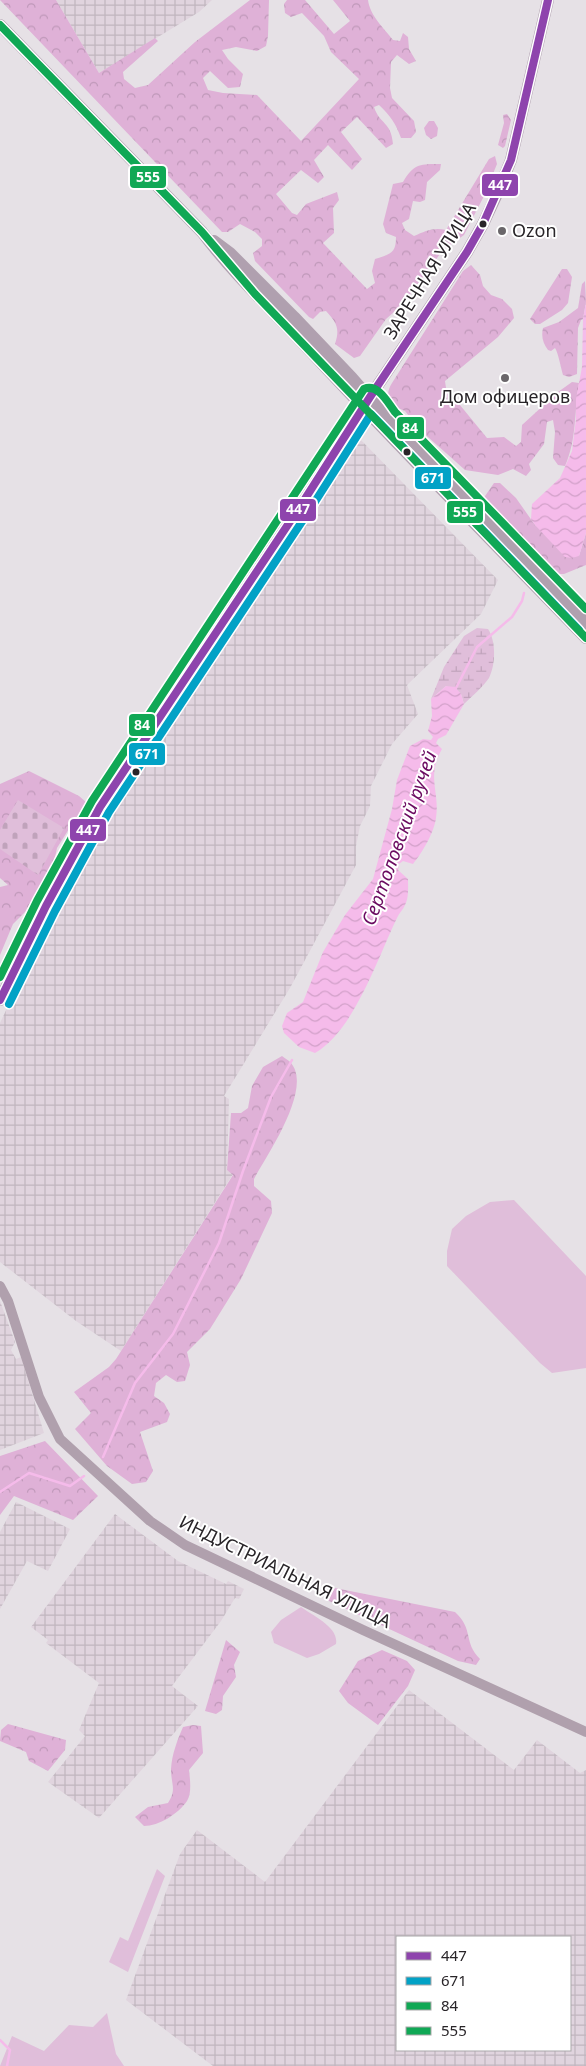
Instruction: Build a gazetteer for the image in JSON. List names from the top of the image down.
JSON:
{
  "streets": {
    "main road": ["ЗАРЕЧНАЯ УЛИЦА"],
    "street": ["ИНДУСТРИАЛЬНАЯ УЛИЦА"]
  },
  "water": ["Сертоловский ручей"],
  "places": ["Ozon", "Дом офицеров"],
  "lines": [
    "transit line 447",
    "transit line 555",
    "transit line 84",
    "transit line 671"
  ],
  "legend": [
    "447",
    "671",
    "84",
    "555"
  ]
}
